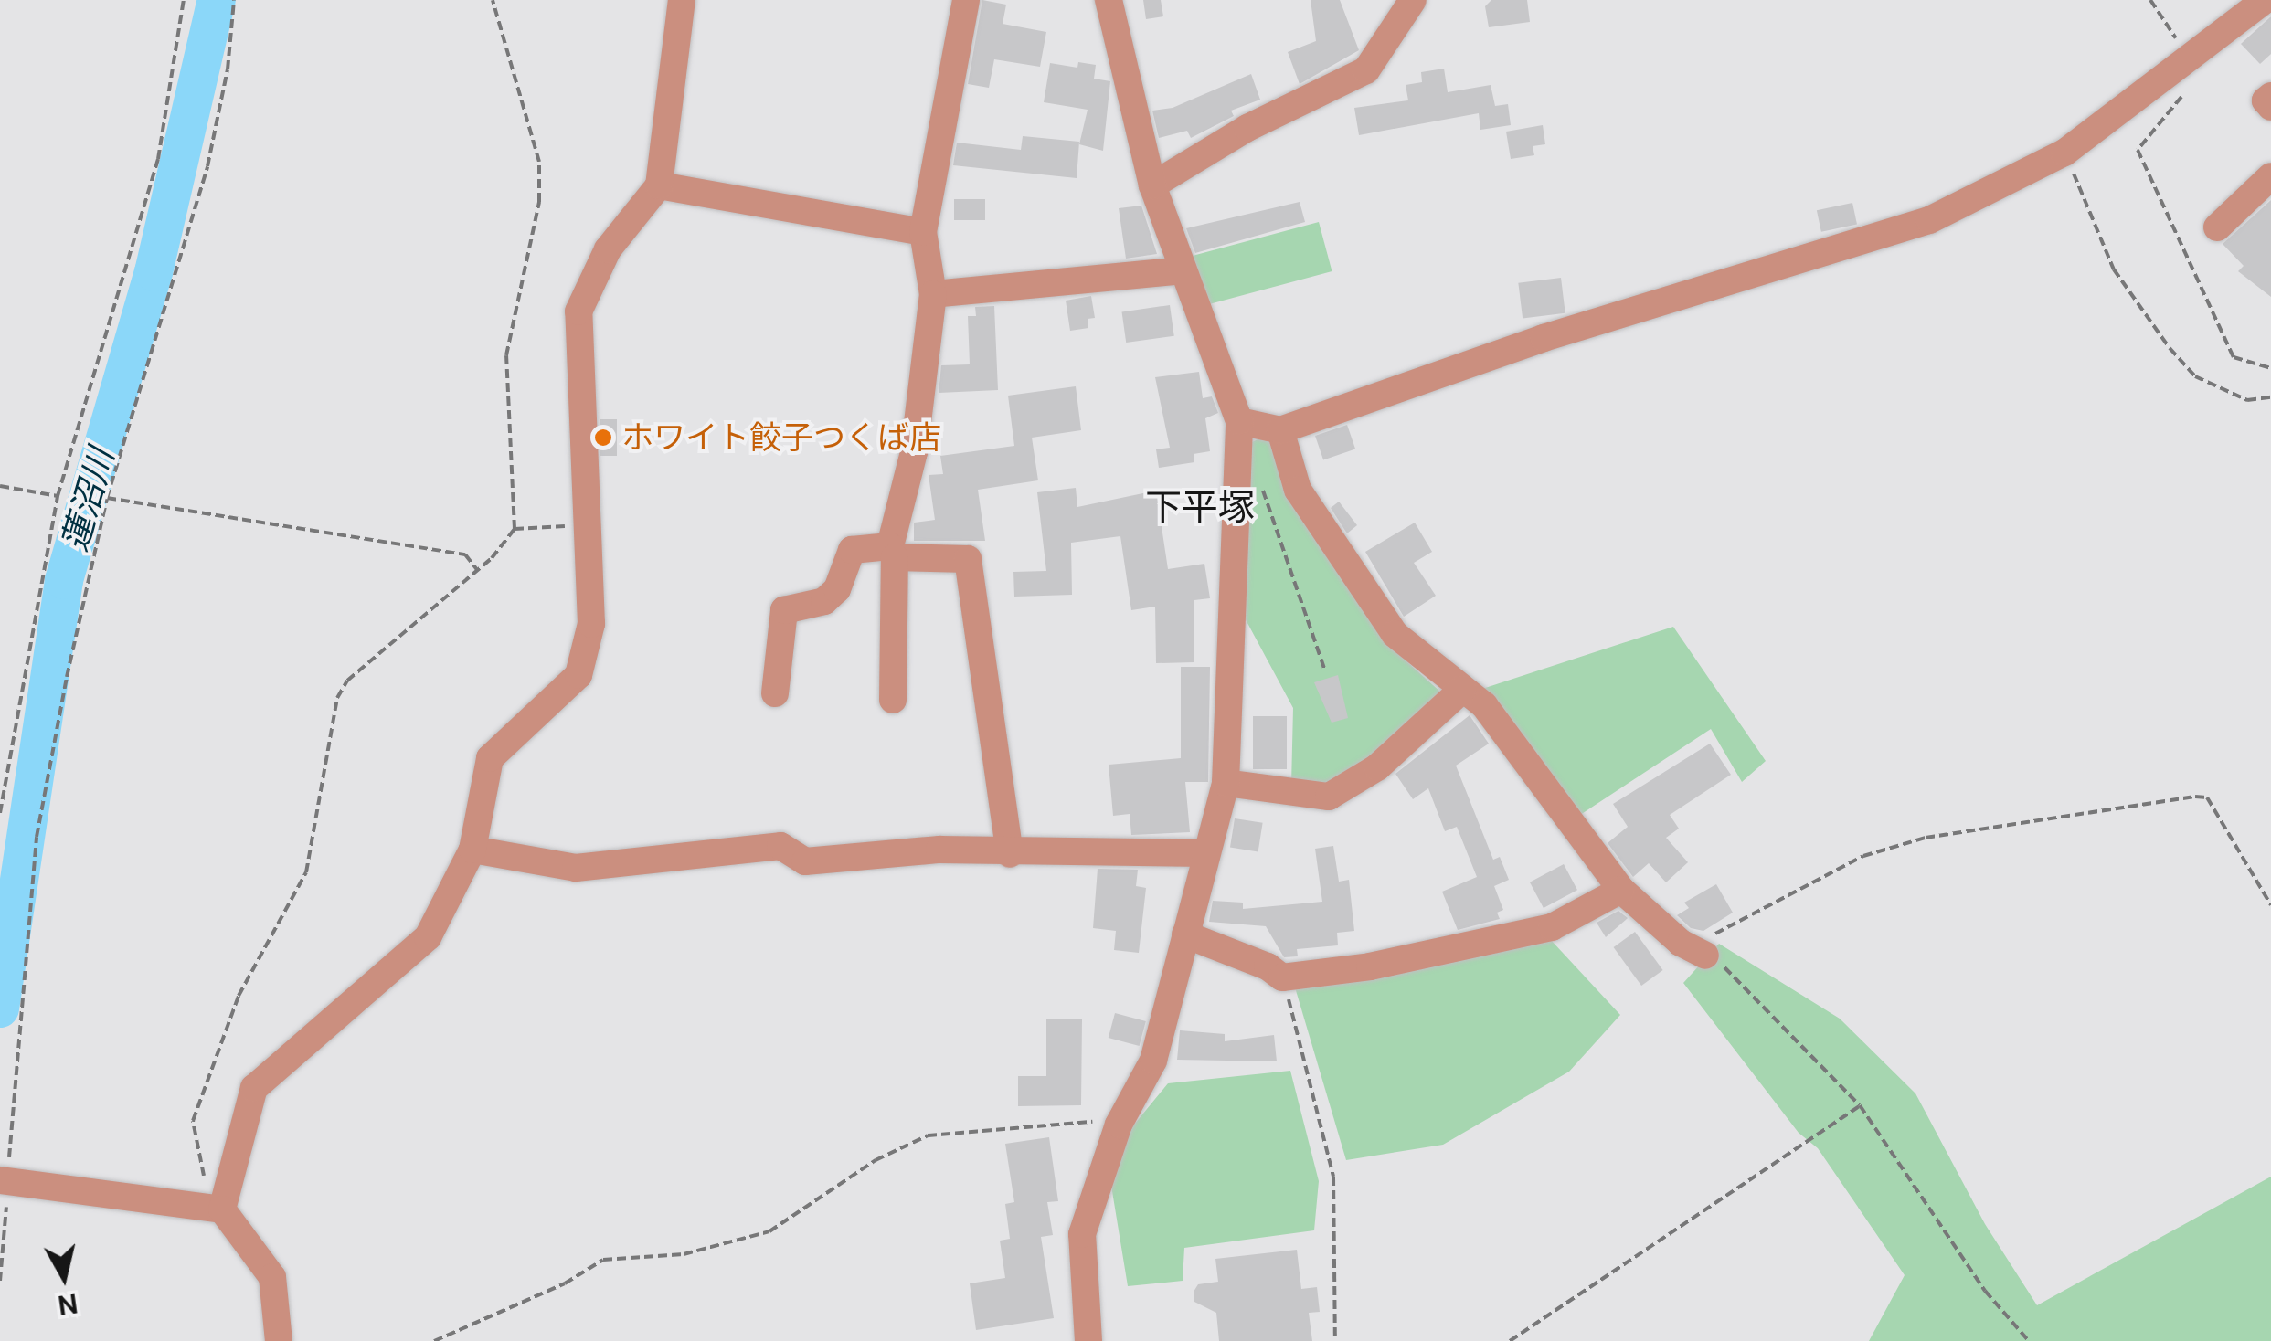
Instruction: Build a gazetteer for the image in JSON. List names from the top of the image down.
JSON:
{
  "districts": ["下平塚"],
  "water": ["蓮沼川"],
  "places": ["ホワイト餃子つくば店"],
  "north": "bottom"
}
